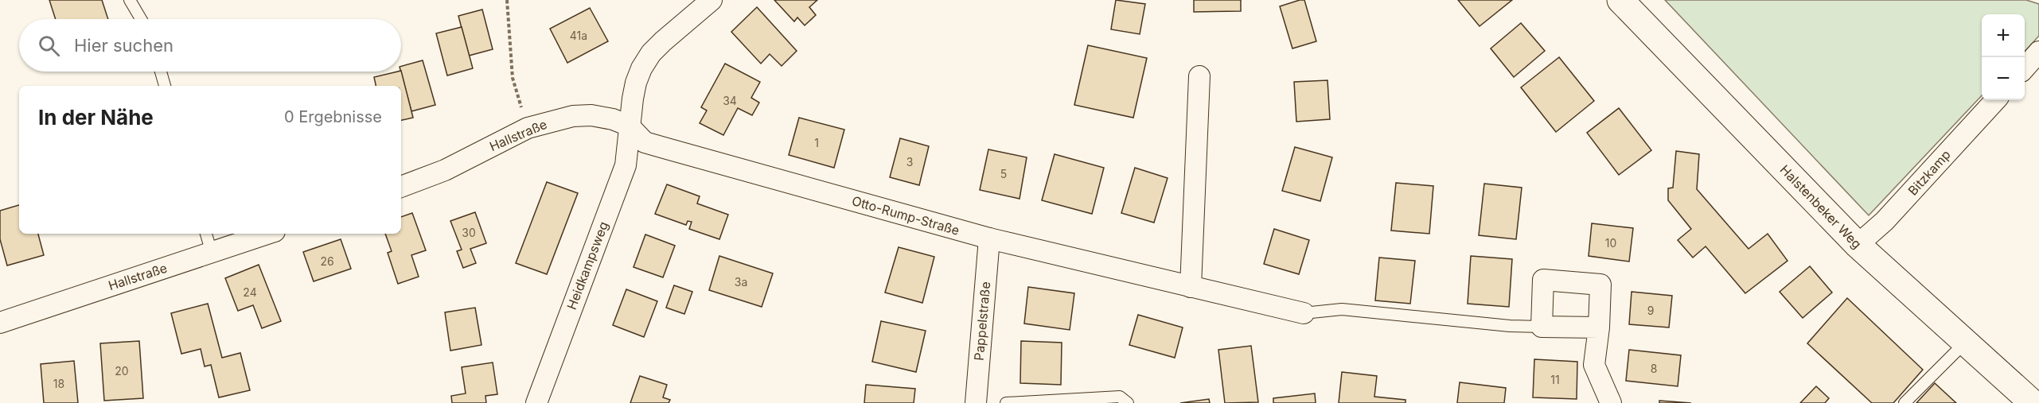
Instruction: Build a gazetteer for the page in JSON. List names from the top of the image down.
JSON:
{
  "streets": {
    "main road": ["Halstenbeker Weg"],
    "street": [
      "Hallstraße",
      "Bitzkamp",
      "Otto-Rump-Straße",
      "Heidkampsweg",
      "Pappelstraße"
    ]
  },
  "crossings": [
    ["Hallstraße", "Otto-Rump-Straße"],
    ["Hallstraße", "Heidkampsweg"],
    ["Bitzkamp", "Halstenbeker Weg"],
    ["Otto-Rump-Straße", "Heidkampsweg"],
    ["Otto-Rump-Straße", "Pappelstraße"]
  ],
  "house_numbers": [
    "41a",
    "34",
    "1",
    "3",
    "5",
    "30",
    "10",
    "26",
    "3a",
    "24",
    "9",
    "8",
    "20",
    "11",
    "18"
  ],
  "page": {
    "map_buttons": ["+", "−"],
    "search": "Hier suchen",
    "heading": ["In der Nähe", "0 Ergebnisse"]
  }
}
